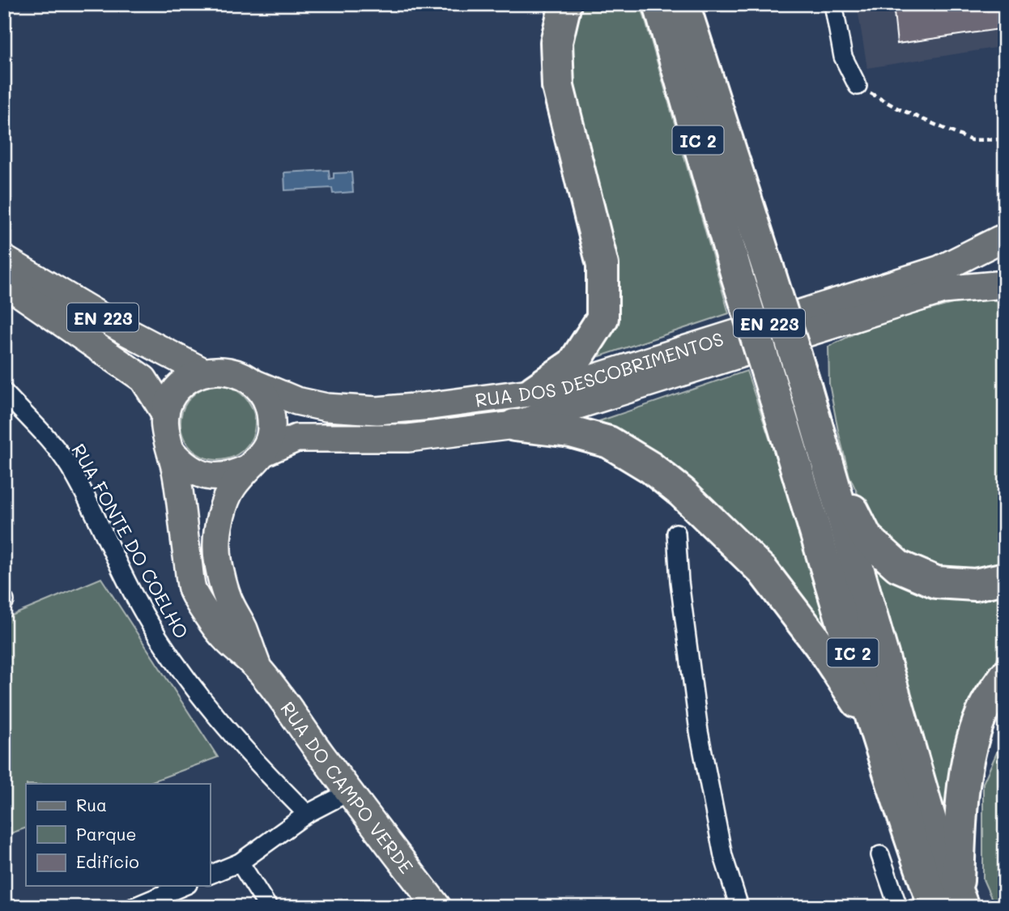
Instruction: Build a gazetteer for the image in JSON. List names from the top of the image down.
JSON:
{
  "streets": {
    "highway": ["IC 2"],
    "main road": ["EN 223", "RUA DOS DESCOBRIMENTOS", "RUA DO CAMPO VERDE"],
    "street": ["RUA FONTE DO COELHO"]
  },
  "crossings": [
    ["EN 223", "RUA DOS DESCOBRIMENTOS"],
    ["EN 223", "RUA DO CAMPO VERDE"],
    ["RUA DOS DESCOBRIMENTOS", "RUA DO CAMPO VERDE"]
  ],
  "legend": ["Rua", "Parque", "Edifício"]
}
